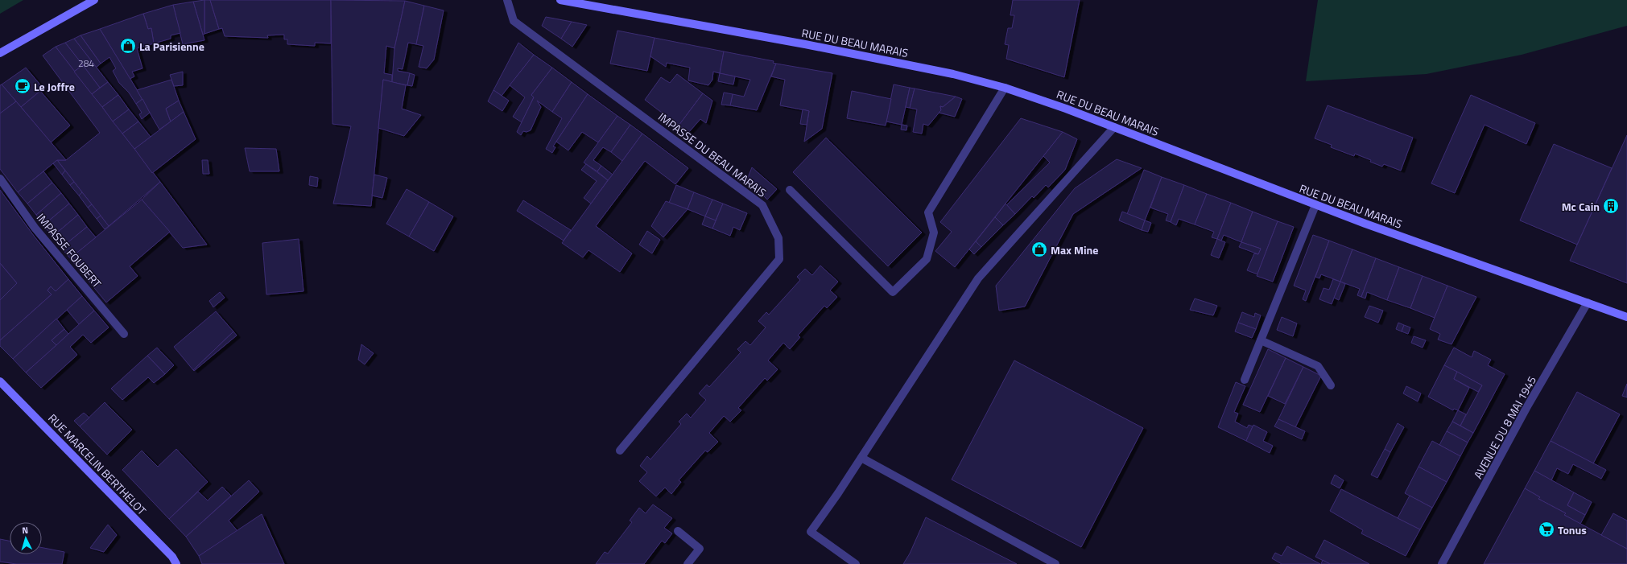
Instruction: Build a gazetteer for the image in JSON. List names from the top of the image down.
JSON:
{
  "streets": {
    "street": [
      "RUE DU BEAU MARAIS",
      "IMPASSE DU BEAU MARAIS",
      "IMPASSE FOUBERT",
      "AVENUE DU 8 MAI 1945",
      "RUE MARCELIN BERTHELOT"
    ]
  },
  "crossings": [
    ["RUE DU BEAU MARAIS", "AVENUE DU 8 MAI 1945"]
  ],
  "places": {
    "shop": ["La Parisienne", "Max Mine"],
    "cafe": ["Le Joffre"],
    "building": ["Mc Cain"],
    "supermarket": ["Tonus"]
  },
  "house_numbers": ["284"],
  "north": "top"
}
